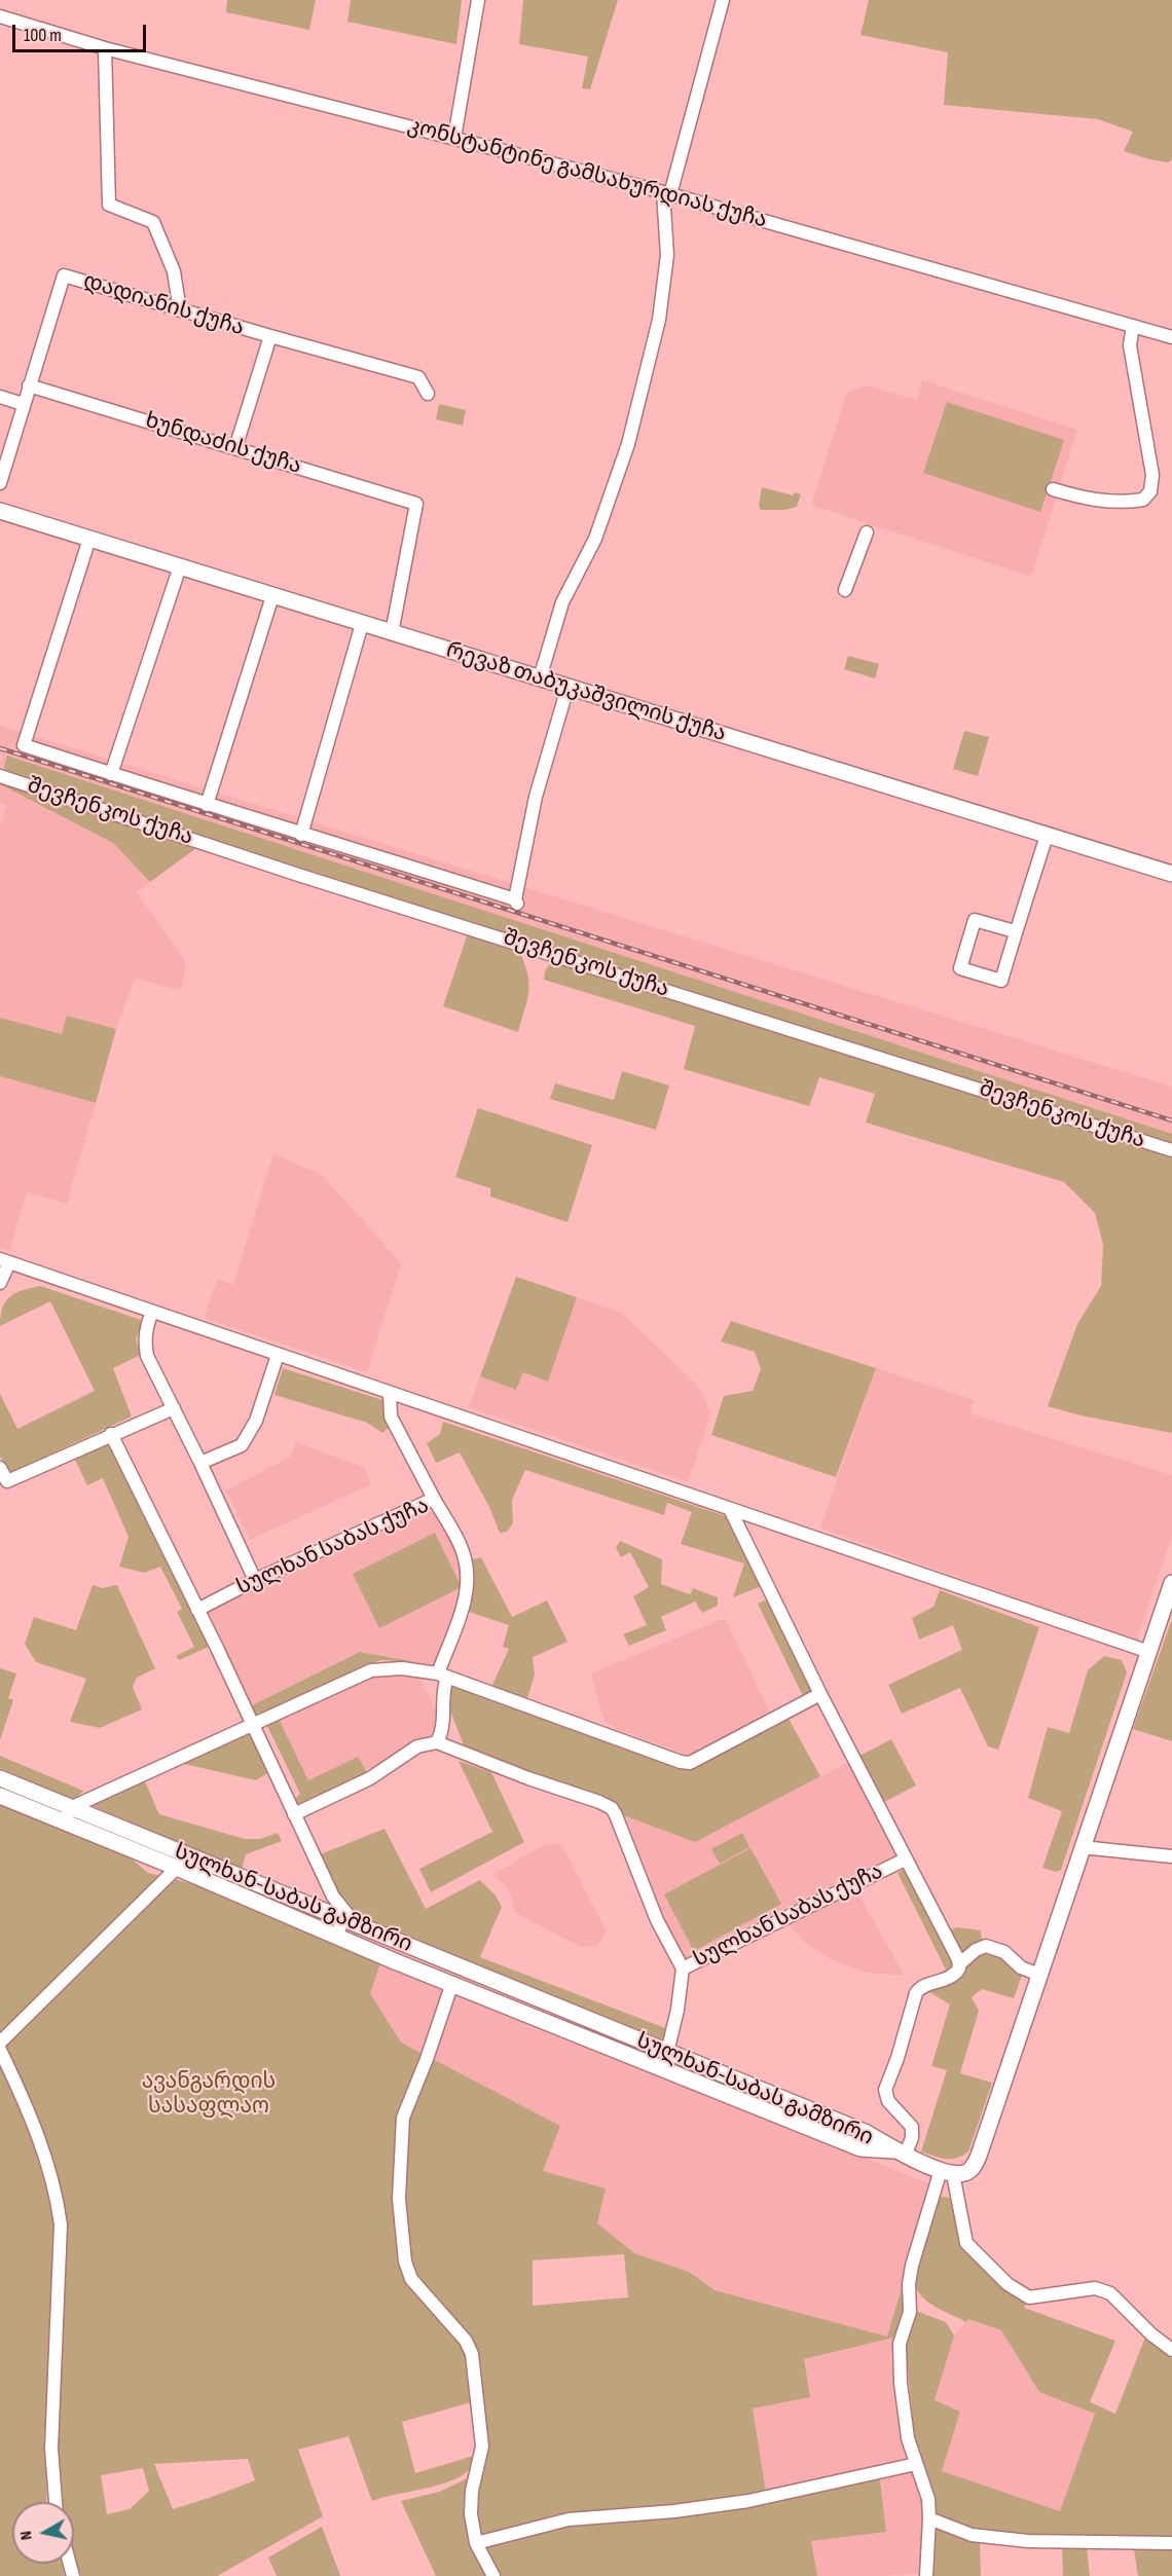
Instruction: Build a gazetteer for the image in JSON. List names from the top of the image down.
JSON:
{
  "streets": {
    "main road": ["რევაზ თაბუკაშვილის ქუჩა", "სულხან-საბას გამზირი"],
    "street": [
      "კონსტანტინე გამსახურდიას ქუჩა",
      "დადიანის ქუჩა",
      "ხუნდაძის ქუჩა",
      "შევჩენკოს ქუჩა",
      "სულხან საბას ქუჩა"
    ]
  },
  "crossings": [
    ["დადიანის ქუჩა", "ხუნდაძის ქუჩა"],
    ["ხუნდაძის ქუჩა", "რევაზ თაბუკაშვილის ქუჩა"],
    ["სულხან საბას ქუჩა", "სულხან-საბას გამზირი"]
  ],
  "parks": ["ავანგარდის სასაფლაო"],
  "scale_bar": "100 m",
  "north": "left"
}
